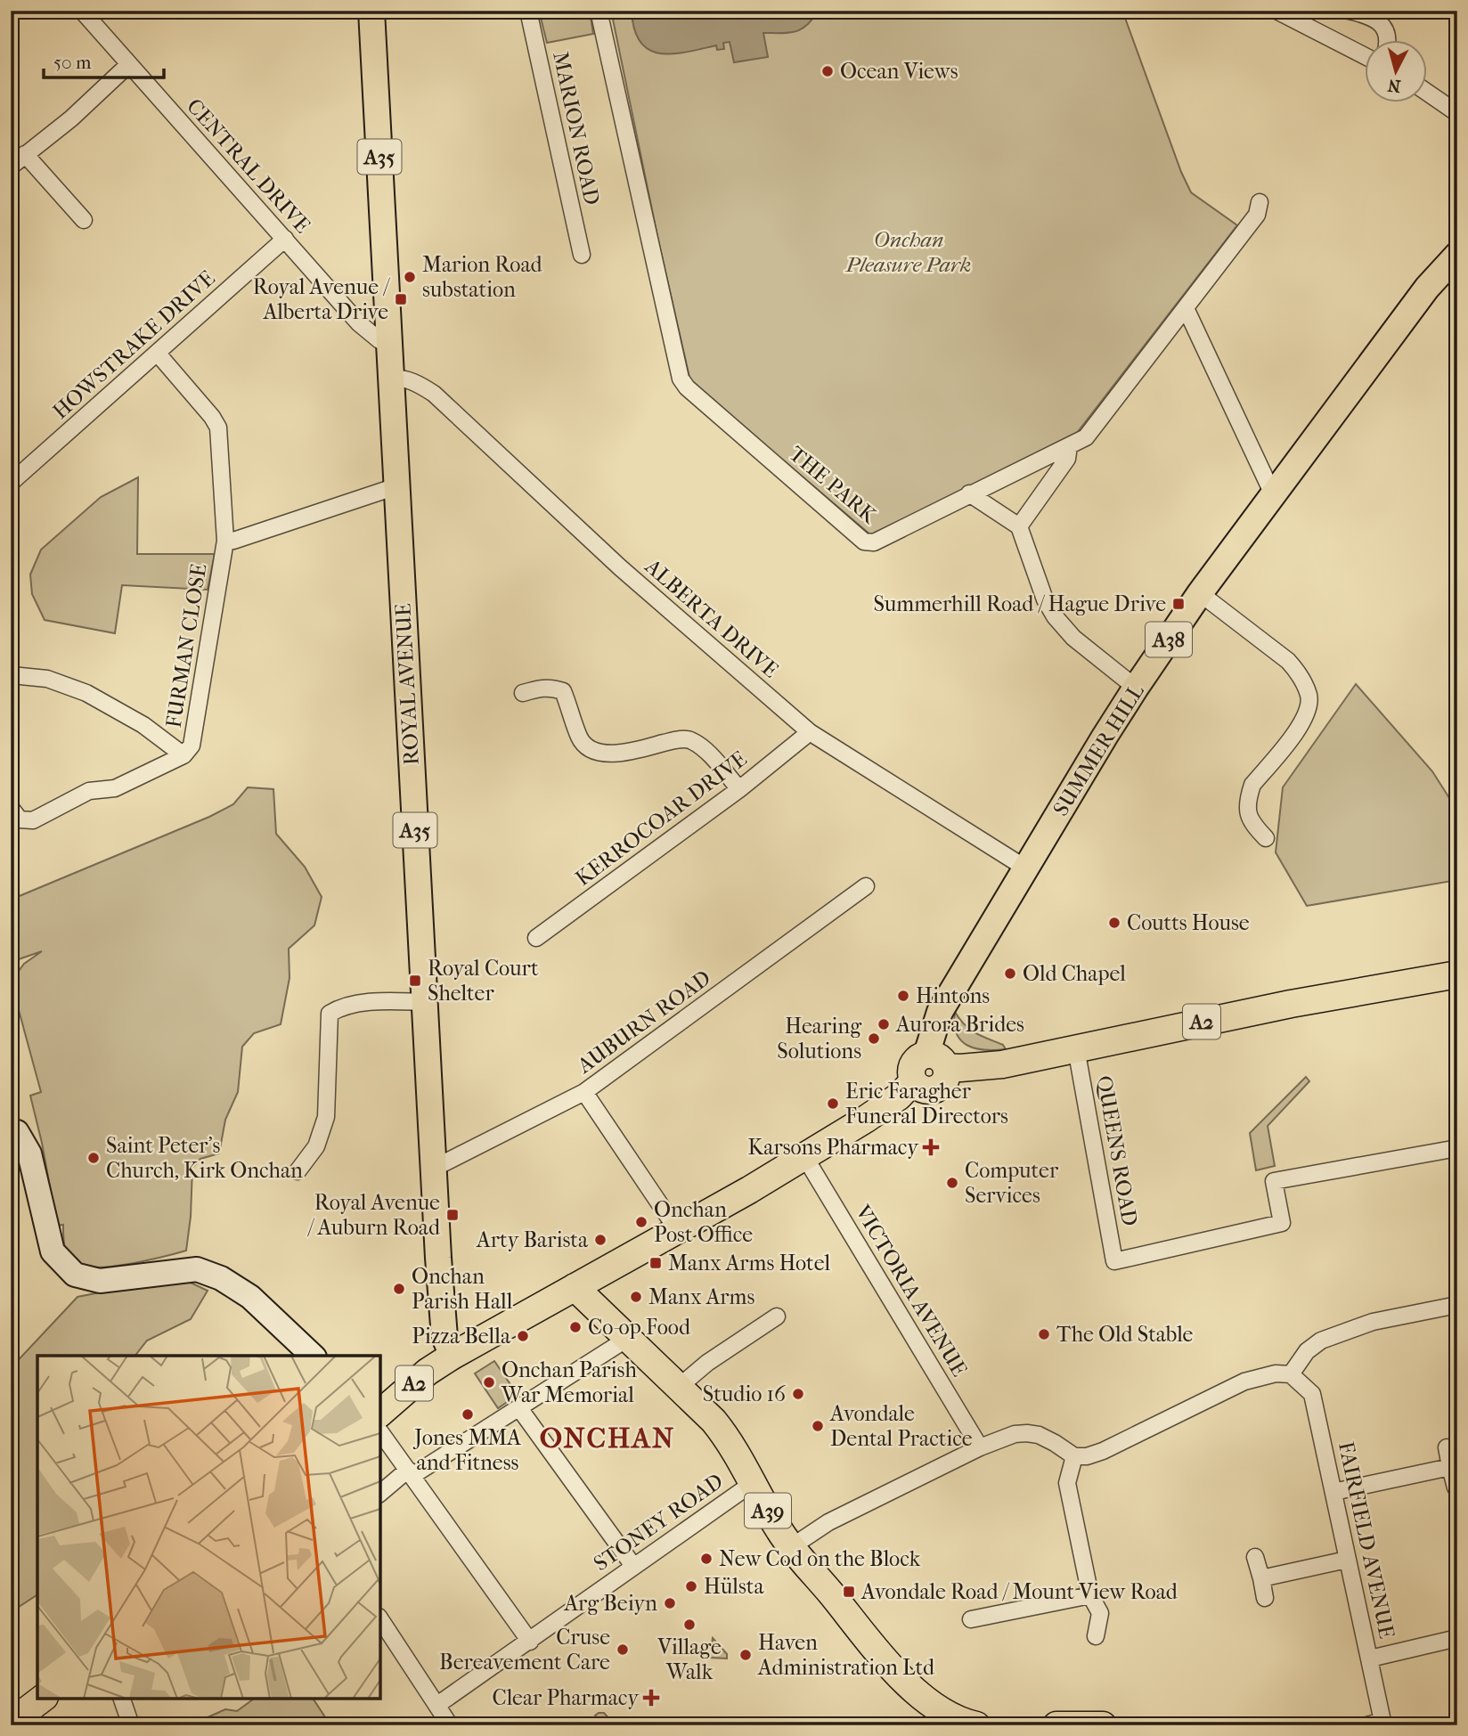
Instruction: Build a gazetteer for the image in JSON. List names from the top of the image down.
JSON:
{
  "streets": {
    "highway": ["A2", "A39"],
    "main road": [
      "A35",
      "A38",
      "ROYAL AVENUE",
      "SUMMER HILL"
    ],
    "street": [
      "MARION ROAD",
      "CENTRAL DRIVE",
      "HOWSTRAKE DRIVE",
      "THE PARK",
      "ALBERTA DRIVE",
      "FURMAN CLOSE",
      "KERROCOAR DRIVE",
      "AUBURN ROAD",
      "QUEENS ROAD",
      "VICTORIA AVENUE",
      "STONEY ROAD",
      "FAIRFIELD AVENUE"
    ]
  },
  "crossings": [
    ["CENTRAL DRIVE", "HOWSTRAKE DRIVE"],
    ["CENTRAL DRIVE", "ROYAL AVENUE"],
    ["HOWSTRAKE DRIVE", "FURMAN CLOSE"],
    ["ALBERTA DRIVE", "ROYAL AVENUE"],
    ["ALBERTA DRIVE", "SUMMER HILL"],
    ["ALBERTA DRIVE", "KERROCOAR DRIVE"],
    ["ROYAL AVENUE", "AUBURN ROAD"],
    ["ROYAL AVENUE", "A2"],
    ["SUMMER HILL", "A2"],
    ["A2", "QUEENS ROAD"],
    ["A2", "VICTORIA AVENUE"],
    ["A2", "A39"],
    ["A39", "STONEY ROAD"]
  ],
  "districts": ["ONCHAN"],
  "parks": ["Onchan Pleasure Park"],
  "places": {
    "other": [
      "Ocean Views",
      "Marion Road substation",
      "Coutts House",
      "Old Chapel",
      "Hintons",
      "Aurora Brides",
      "Hearing Solutions",
      "Eric Faragher Funeral Directors",
      "Saint Peter's Church, Kirk Onchan",
      "Computer Services",
      "Onchan Post Office",
      "Arty Barista",
      "Onchan Parish Hall",
      "Manx Arms",
      "Co-op Food",
      "The Old Stable",
      "Pizza Bella",
      "Onchan Parish War Memorial",
      "Studio 16",
      "Jones MMA and Fitness",
      "Avondale Dental Practice",
      "New Cod on the Block",
      "Hülsta",
      "Arg Beiyn",
      "Village Walk",
      "Cruse Bereavement Care",
      "Haven Administration Ltd"
    ],
    "transit": [
      "Royal Avenue / Alberta Drive",
      "Summerhill Road / Hague Drive",
      "Royal Court Shelter",
      "Royal Avenue / Auburn Road",
      "Manx Arms Hotel",
      "Avondale Road / Mount View Road"
    ],
    "health": ["Karsons Pharmacy", "Clear Pharmacy"]
  },
  "scale_bar": "50 m",
  "north": "bottom"
}
